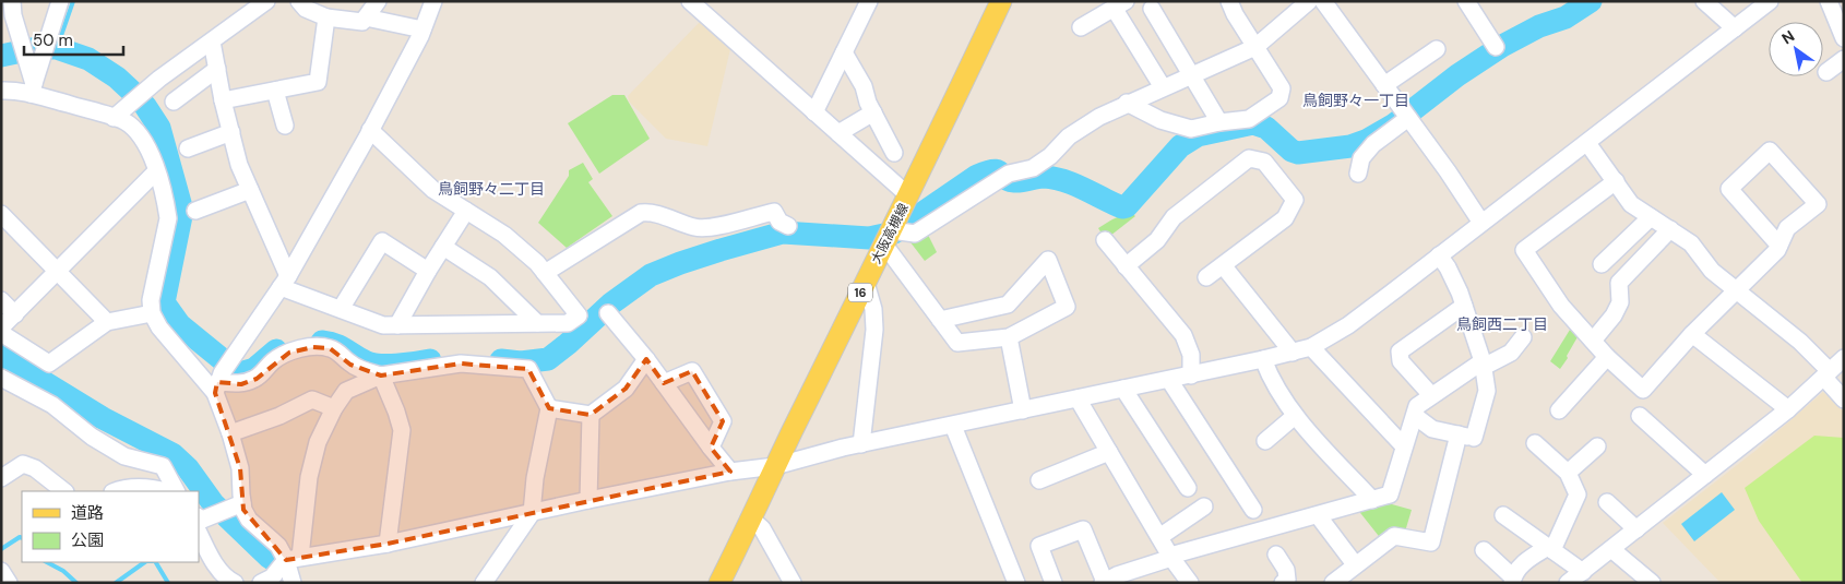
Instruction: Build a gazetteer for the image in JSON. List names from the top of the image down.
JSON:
{
  "streets": {
    "main road": ["大阪高槻線", "16"]
  },
  "districts": ["鳥飼野々一丁目", "鳥飼野々二丁目", "鳥飼西二丁目"],
  "legend": ["道路", "公園"],
  "scale_bar": "50 m",
  "north": "top left"
}
